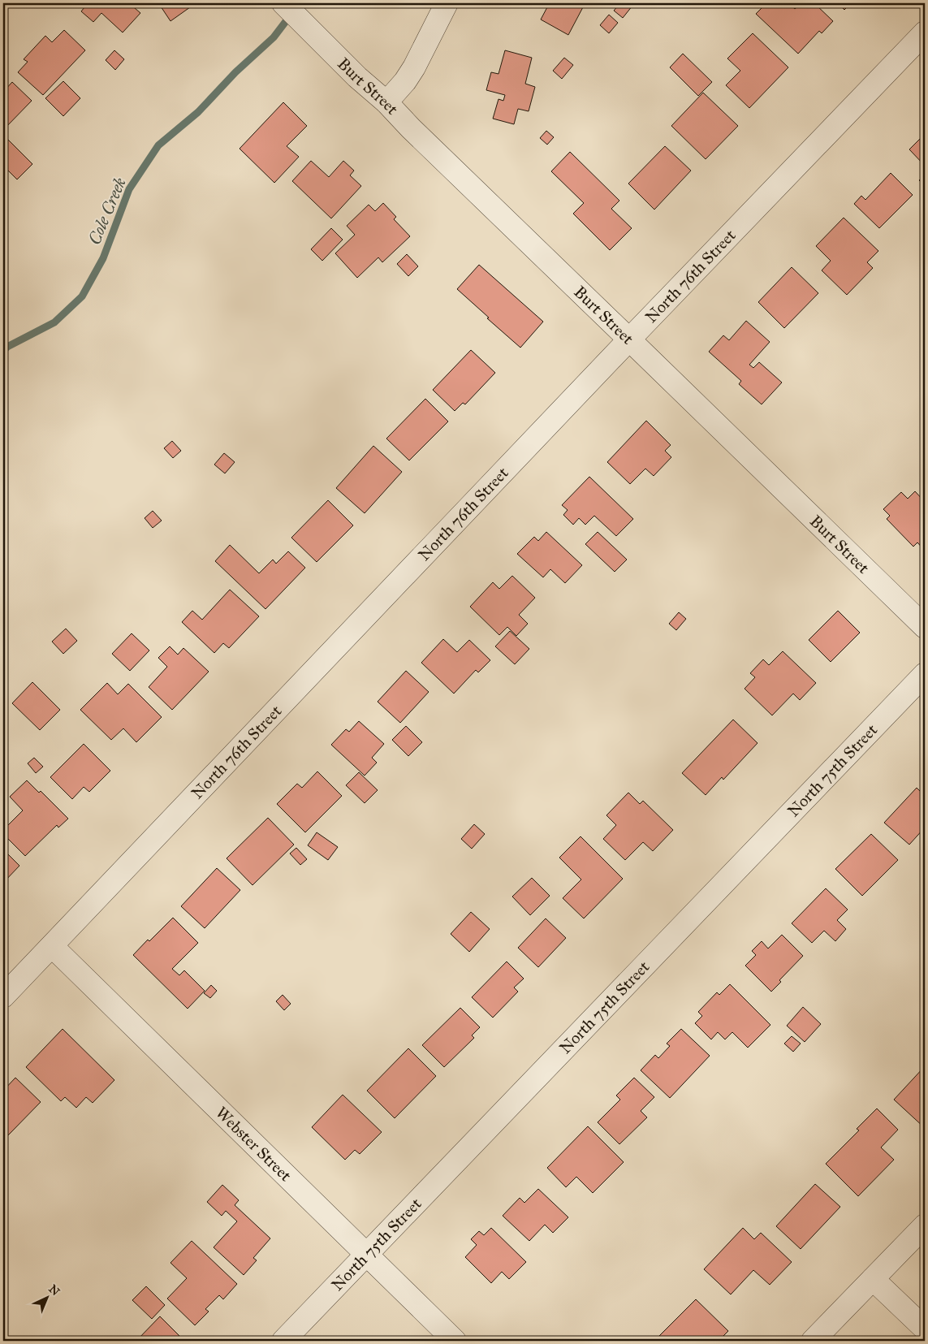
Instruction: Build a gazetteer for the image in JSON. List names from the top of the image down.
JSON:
{
  "streets": {
    "street": [
      "Burt Street",
      "North 76th Street",
      "North 75th Street",
      "Webster Street"
    ]
  },
  "crossings": [
    ["Burt Street", "North 76th Street"],
    ["North 76th Street", "Webster Street"],
    ["North 75th Street", "Webster Street"]
  ],
  "water": ["Cole Creek"],
  "north": "top right"
}
